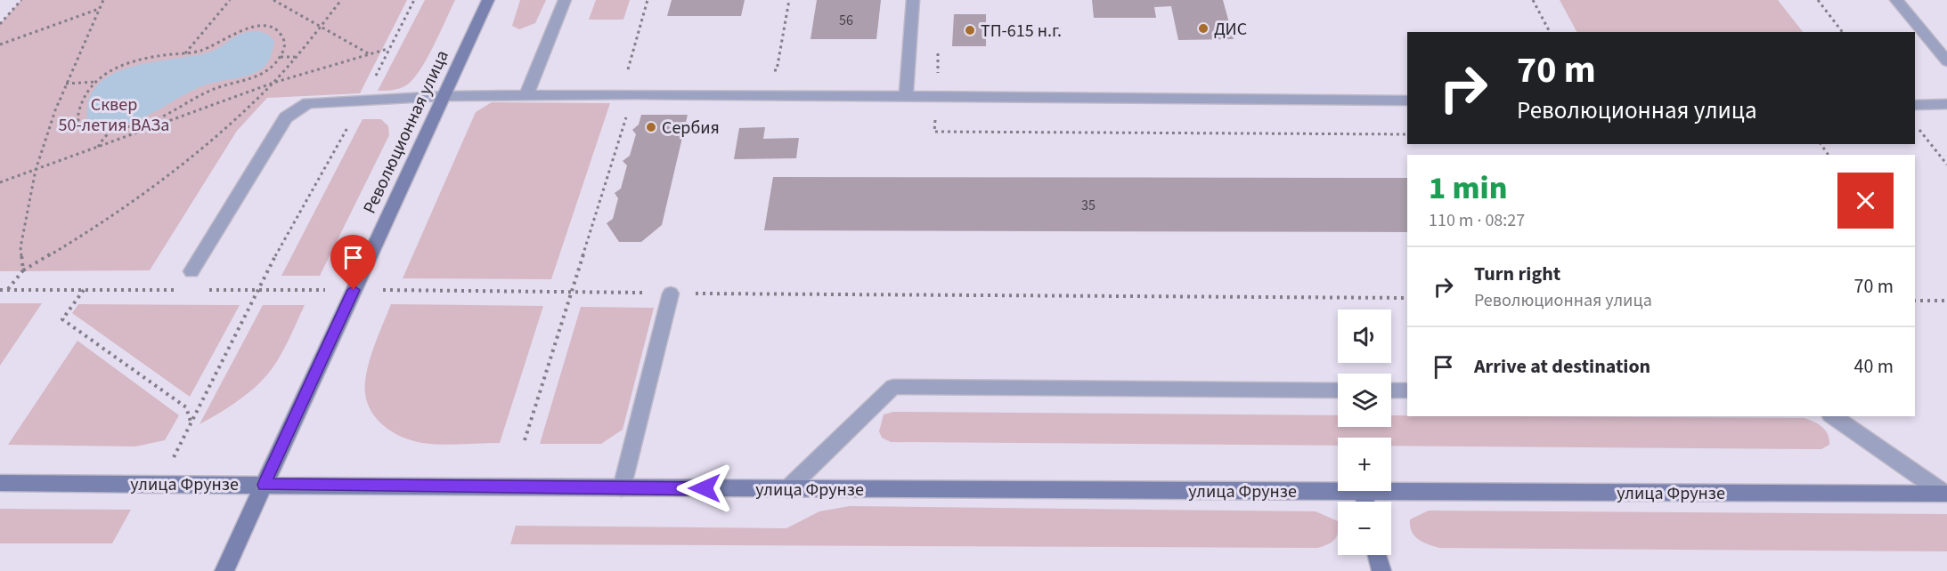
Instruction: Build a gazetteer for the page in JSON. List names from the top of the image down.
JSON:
{
  "streets": {
    "main road": ["Революционная улица", "улица Фрунзе"]
  },
  "crossings": [
    ["Революционная улица", "улица Фрунзе"]
  ],
  "parks": ["Сквер 50-летия ВАЗа"],
  "places": ["ДИС", "ТП-615 н.г.", "Сербия"],
  "house_numbers": ["56", "35"],
  "page": {
    "turn": ["70 m", "Революционная улица"],
    "heading": ["1 min", "110 m · 08:27"],
    "list": [
      {
        "name": "Turn right",
        "note": "Революционная улица",
        "value": "70 m"
      },
      {
        "name": "Arrive at destination",
        "value": "40 m"
      }
    ],
    "map_buttons": ["+", "−"]
  }
}
